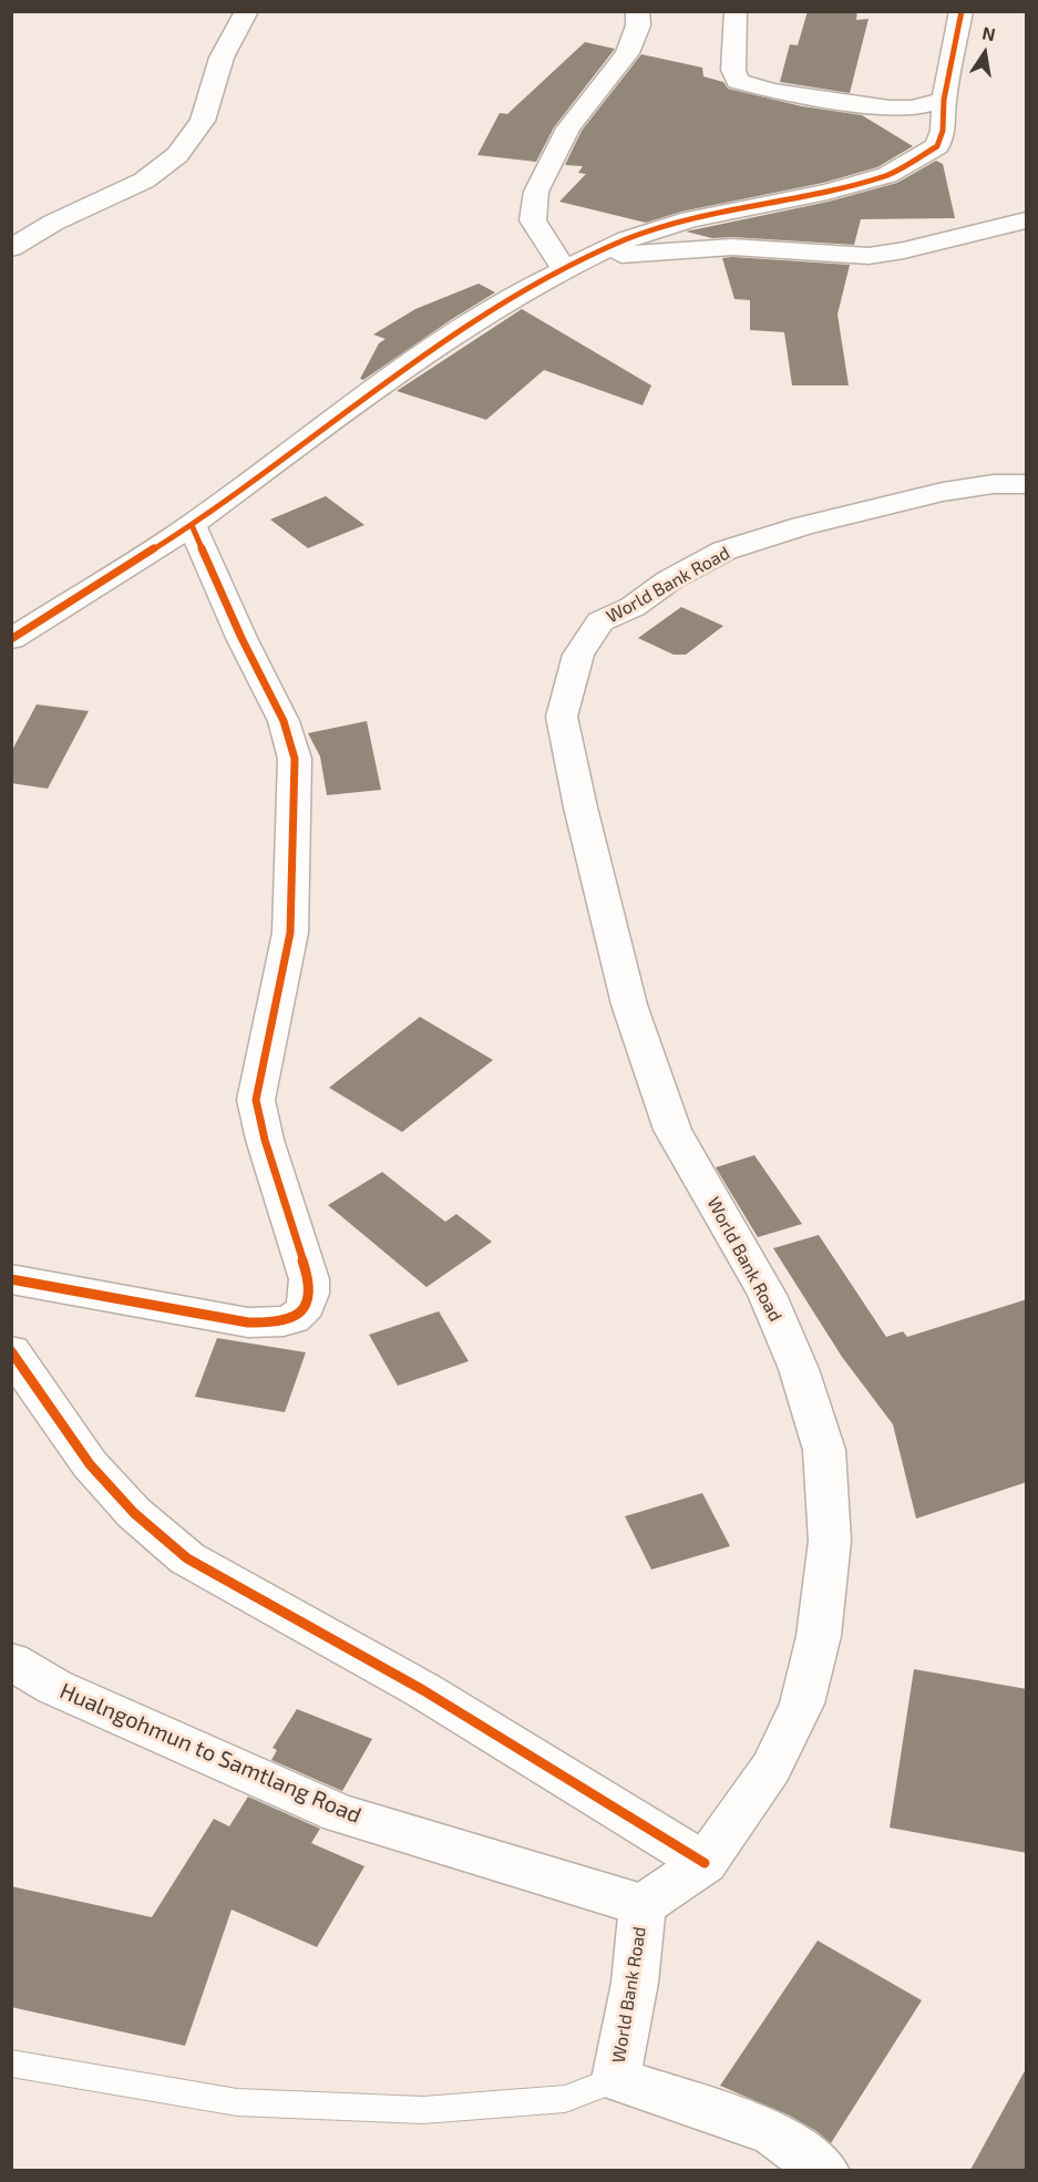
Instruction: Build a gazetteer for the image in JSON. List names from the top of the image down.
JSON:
{
  "streets": {
    "street": ["World Bank Road", "Hualngohmun to Samtlang Road"]
  },
  "crossings": [
    ["World Bank Road", "Hualngohmun to Samtlang Road"]
  ],
  "north": "top"
}
